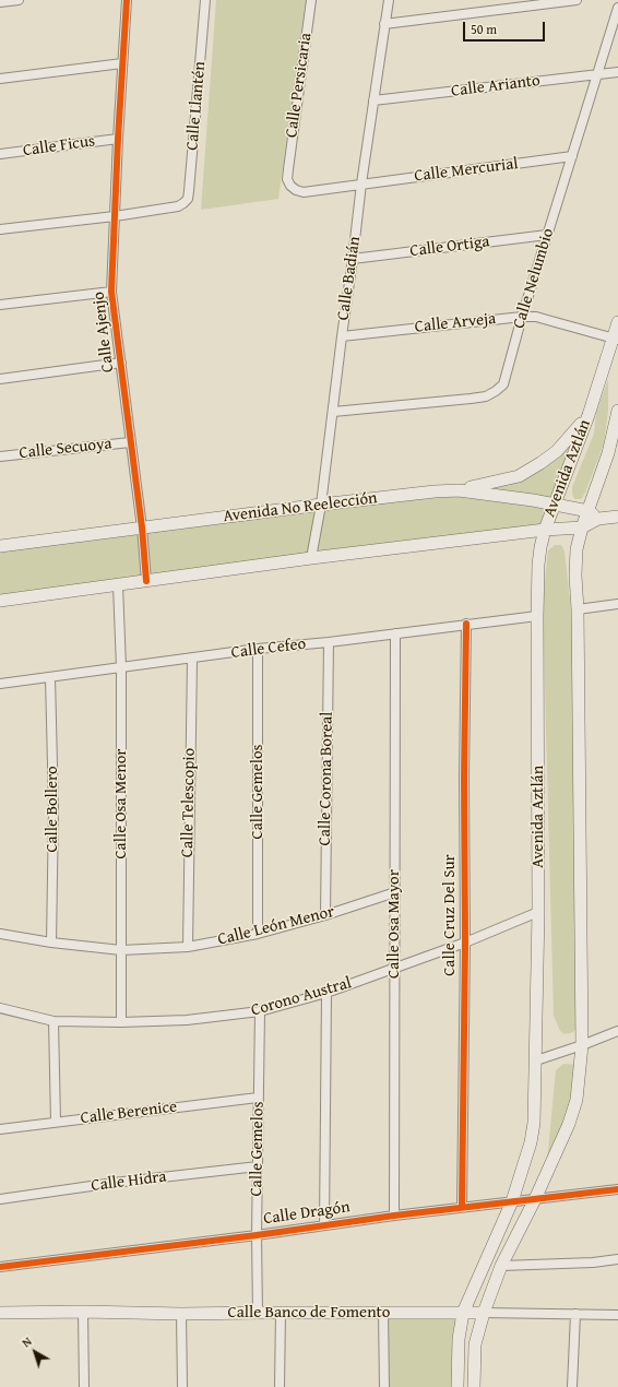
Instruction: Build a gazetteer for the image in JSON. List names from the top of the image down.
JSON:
{
  "streets": {
    "main road": ["Avenida Aztlán", "Avenida No Reelección", "Calle Banco de Fomento"],
    "street": [
      "Calle Persicaria",
      "Calle Arianto",
      "Calle Llantén",
      "Calle Ficus",
      "Calle Mercurial",
      "Calle Ortiga",
      "Calle Badián",
      "Calle Nelumbio",
      "Calle Arveja",
      "Calle Ajenjo",
      "Calle Secuoya",
      "Calle Cefeo",
      "Calle Corona Boreal",
      "Calle Gemelos",
      "Calle Telescopio",
      "Calle Osa Menor",
      "Calle Bollero",
      "Calle Cruz Del Sur",
      "Calle Osa Mayor",
      "Calle León Menor",
      "Corono Austral",
      "Calle Berenice",
      "Calle Hidra",
      "Calle Dragón"
    ]
  },
  "crossings": [
    ["Calle Persicaria", "Calle Mercurial"],
    ["Calle Arianto", "Calle Badián"],
    ["Calle Arianto", "Calle Nelumbio"],
    ["Calle Llantén", "Calle Ajenjo"],
    ["Calle Ficus", "Calle Ajenjo"],
    ["Calle Mercurial", "Calle Badián"],
    ["Calle Mercurial", "Calle Nelumbio"],
    ["Calle Ortiga", "Calle Badián"],
    ["Calle Ortiga", "Calle Nelumbio"],
    ["Calle Badián", "Calle Nelumbio"],
    ["Calle Badián", "Calle Arveja"],
    ["Calle Badián", "Avenida No Reelección"],
    ["Calle Nelumbio", "Calle Arveja"],
    ["Calle Arveja", "Avenida Aztlán"],
    ["Calle Ajenjo", "Calle Secuoya"],
    ["Calle Ajenjo", "Avenida No Reelección"],
    ["Avenida Aztlán", "Avenida No Reelección"],
    ["Avenida Aztlán", "Calle Cefeo"],
    ["Avenida Aztlán", "Corono Austral"],
    ["Avenida Aztlán", "Calle Dragón"],
    ["Avenida Aztlán", "Calle Banco de Fomento"],
    ["Calle Cefeo", "Calle Corona Boreal"],
    ["Calle Cefeo", "Calle Gemelos"],
    ["Calle Cefeo", "Calle Telescopio"],
    ["Calle Cefeo", "Calle Osa Menor"],
    ["Calle Cefeo", "Calle Bollero"],
    ["Calle Cefeo", "Calle Cruz Del Sur"],
    ["Calle Cefeo", "Calle Osa Mayor"],
    ["Calle Corona Boreal", "Calle León Menor"],
    ["Calle Gemelos", "Calle León Menor"],
    ["Calle Gemelos", "Corono Austral"],
    ["Calle Gemelos", "Calle Berenice"],
    ["Calle Gemelos", "Calle Hidra"],
    ["Calle Gemelos", "Calle Dragón"],
    ["Calle Gemelos", "Calle Banco de Fomento"],
    ["Calle Telescopio", "Calle León Menor"],
    ["Calle Osa Menor", "Calle León Menor"],
    ["Calle Osa Menor", "Corono Austral"],
    ["Calle Bollero", "Calle León Menor"],
    ["Calle Cruz Del Sur", "Corono Austral"],
    ["Calle Cruz Del Sur", "Calle Dragón"],
    ["Calle Osa Mayor", "Calle León Menor"],
    ["Calle Osa Mayor", "Corono Austral"],
    ["Calle Osa Mayor", "Calle Dragón"]
  ],
  "scale_bar": "50 m",
  "north": "top left"
}
